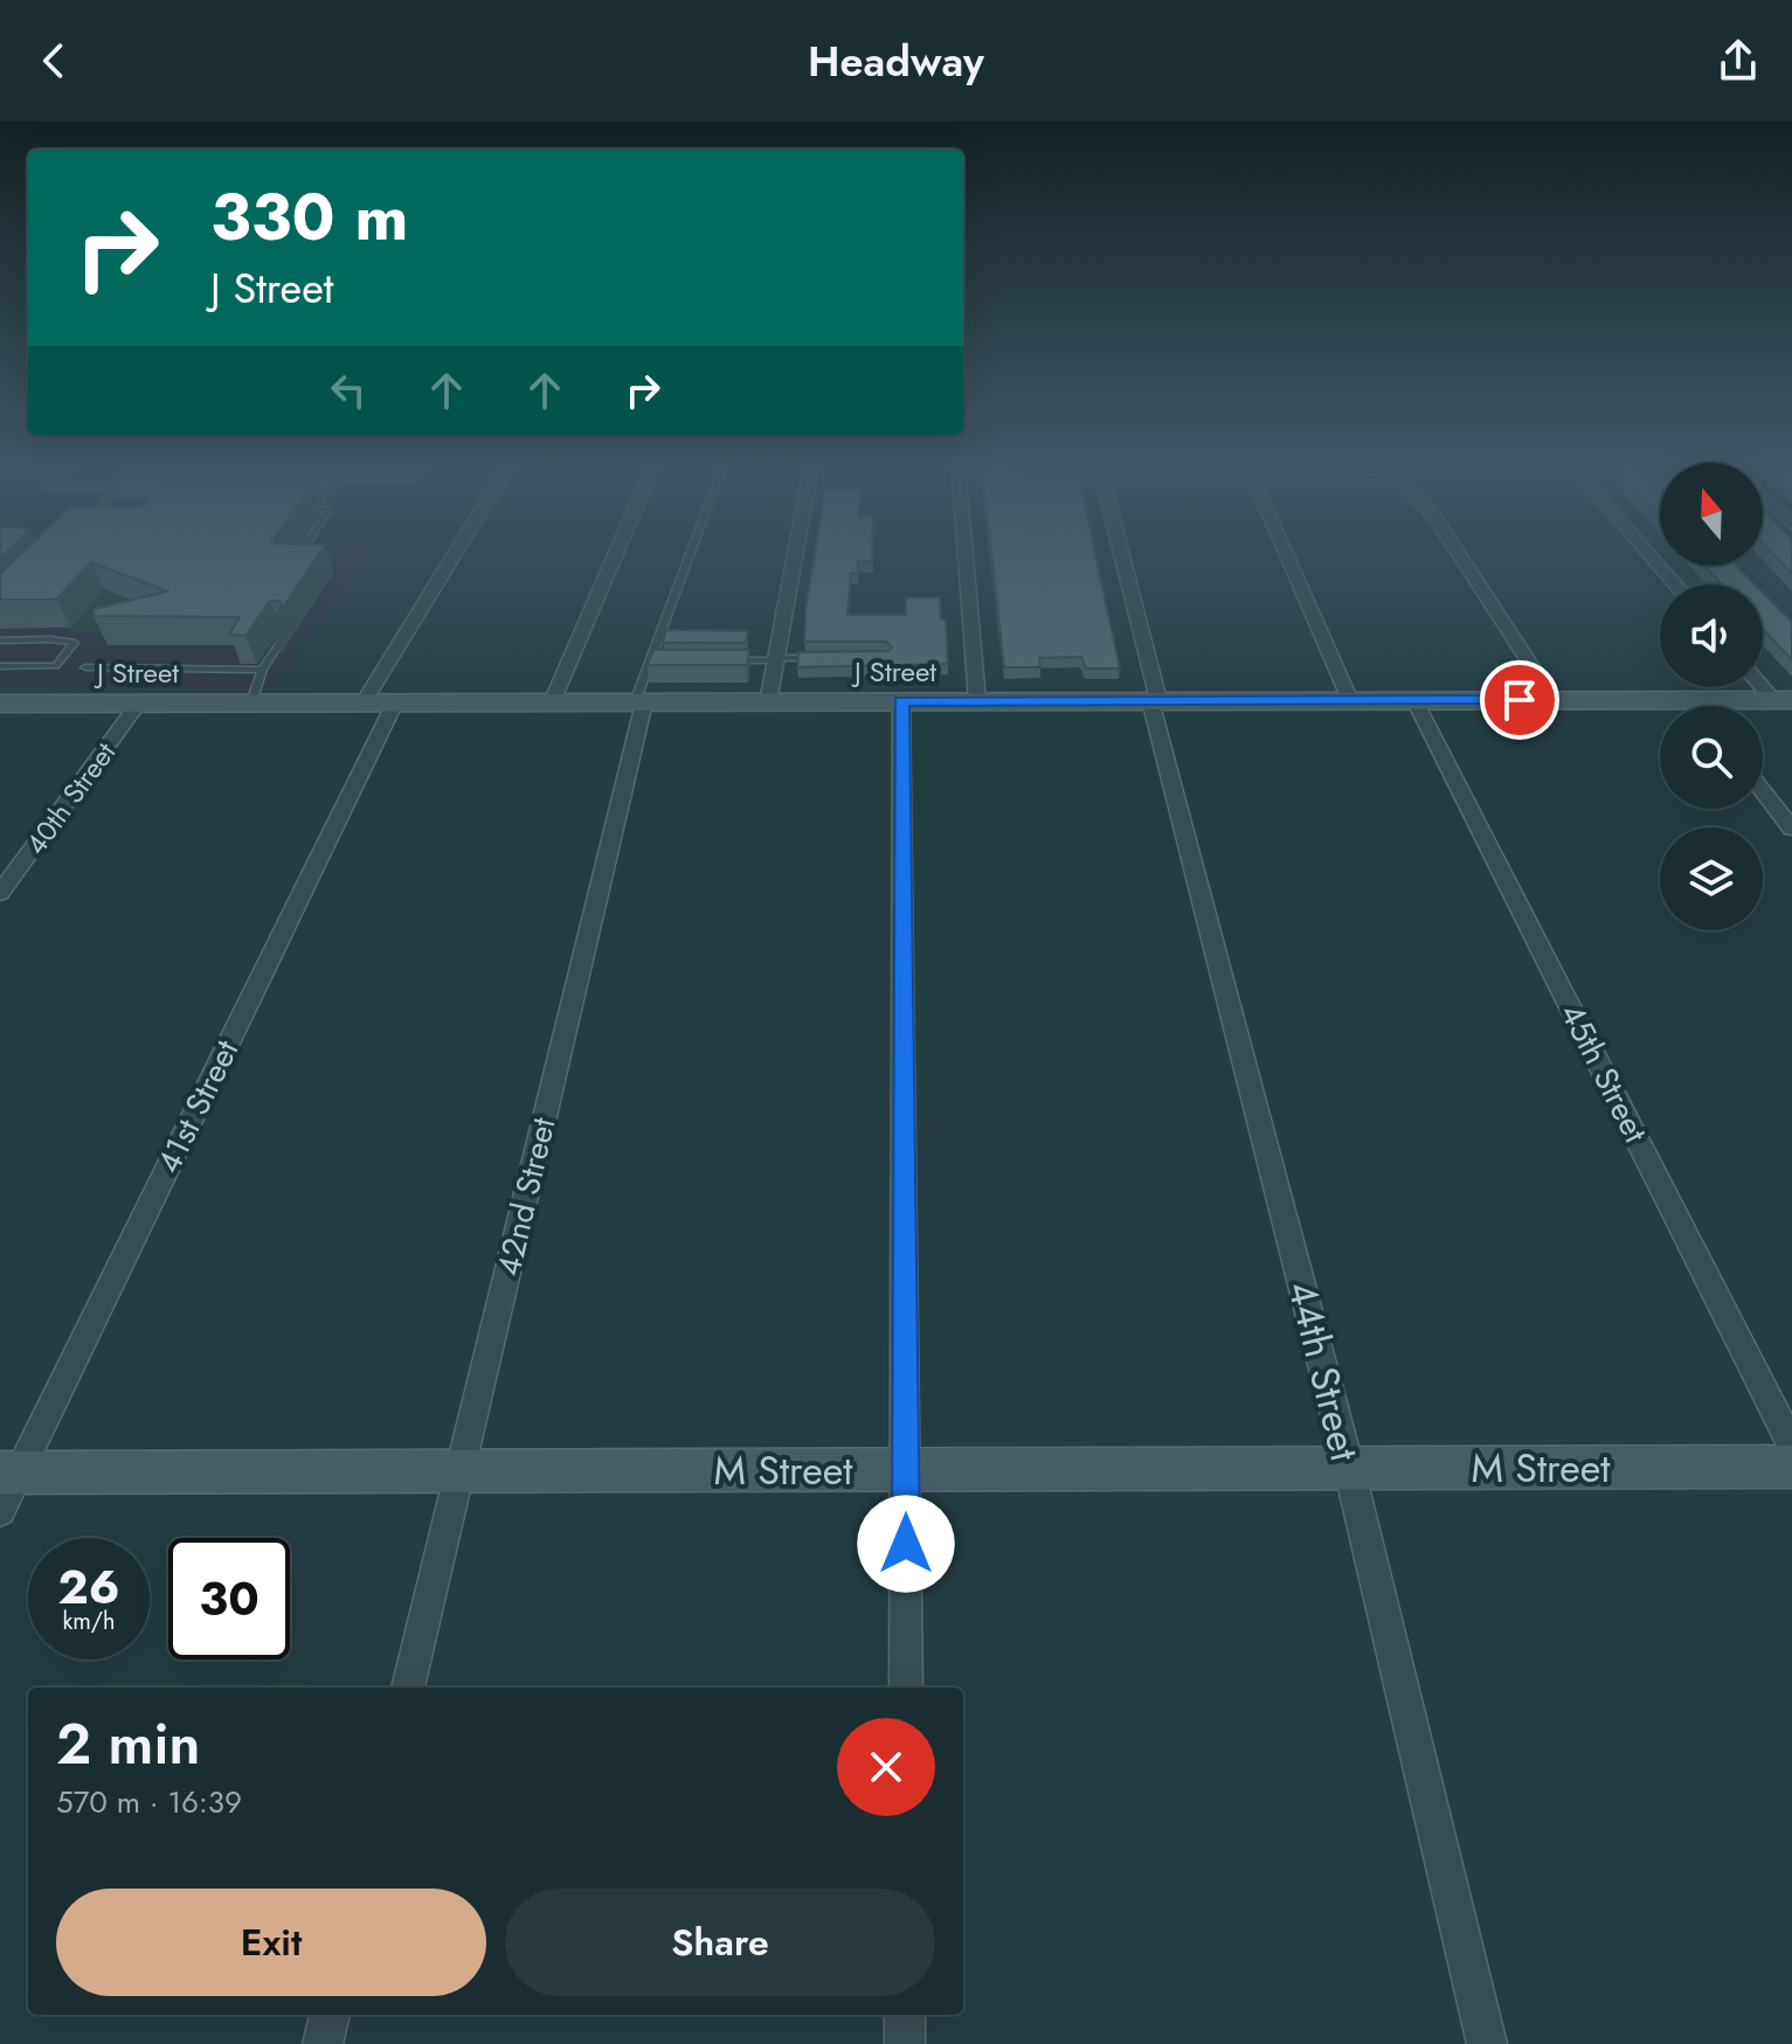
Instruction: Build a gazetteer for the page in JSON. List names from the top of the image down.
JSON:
{
  "streets": {
    "main road": ["J Street", "M Street"],
    "street": [
      "40th Street",
      "45th Street",
      "41st Street",
      "42nd Street",
      "44th Street"
    ]
  },
  "crossings": [
    ["J Street", "40th Street"],
    ["J Street", "45th Street"],
    ["J Street", "41st Street"],
    ["J Street", "42nd Street"],
    ["J Street", "44th Street"],
    ["41st Street", "M Street"],
    ["42nd Street", "M Street"],
    ["44th Street", "M Street"]
  ],
  "north": "top",
  "page": {
    "header": "Headway",
    "turn": ["330 m", "J Street"],
    "speed": "26 km/h",
    "limit": "30",
    "heading": ["2 min", "570 m · 16:39"],
    "buttons": ["Exit", "Share"]
  }
}
